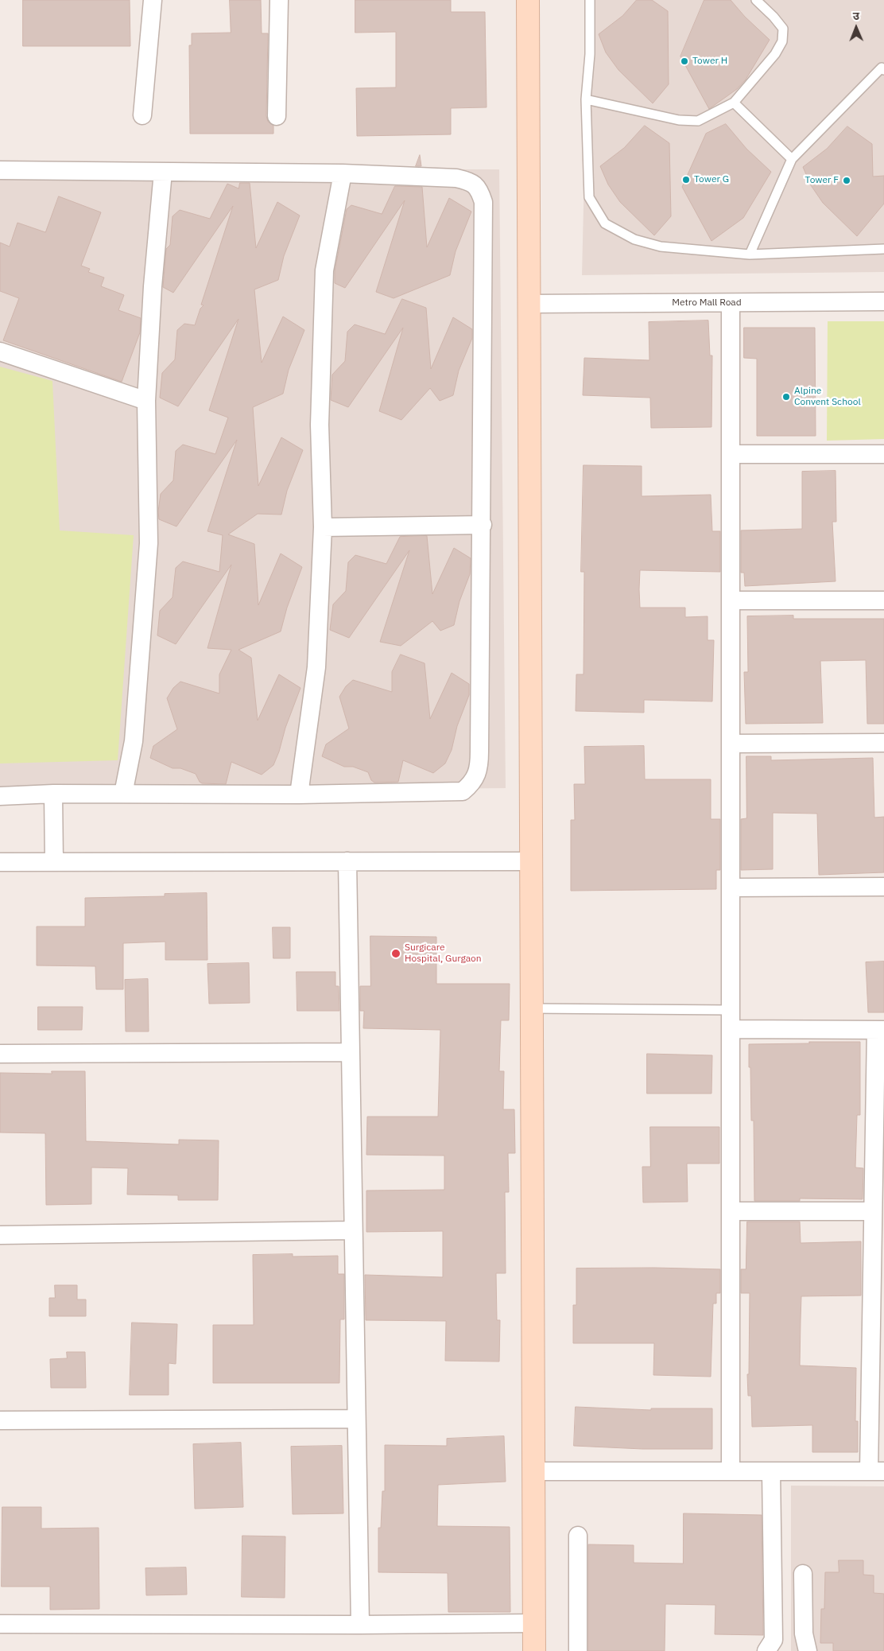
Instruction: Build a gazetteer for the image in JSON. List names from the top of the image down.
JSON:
{
  "streets": {
    "street": ["Metro Mall Road"]
  },
  "places": [
    "Tower H",
    "Tower G",
    "Tower F",
    "Alpine Convent School",
    "Surgicare Hospital, Gurgaon"
  ],
  "north": "top"
}
